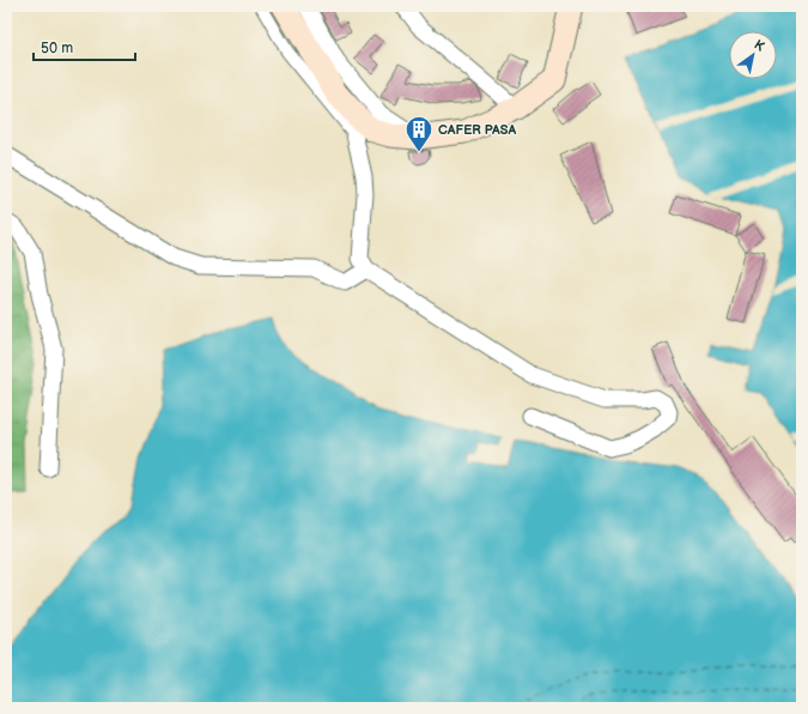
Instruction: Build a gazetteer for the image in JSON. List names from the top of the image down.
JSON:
{
  "places": {
    "building": ["CAFER PASA"]
  },
  "scale_bar": "50 m",
  "north": "top right"
}
